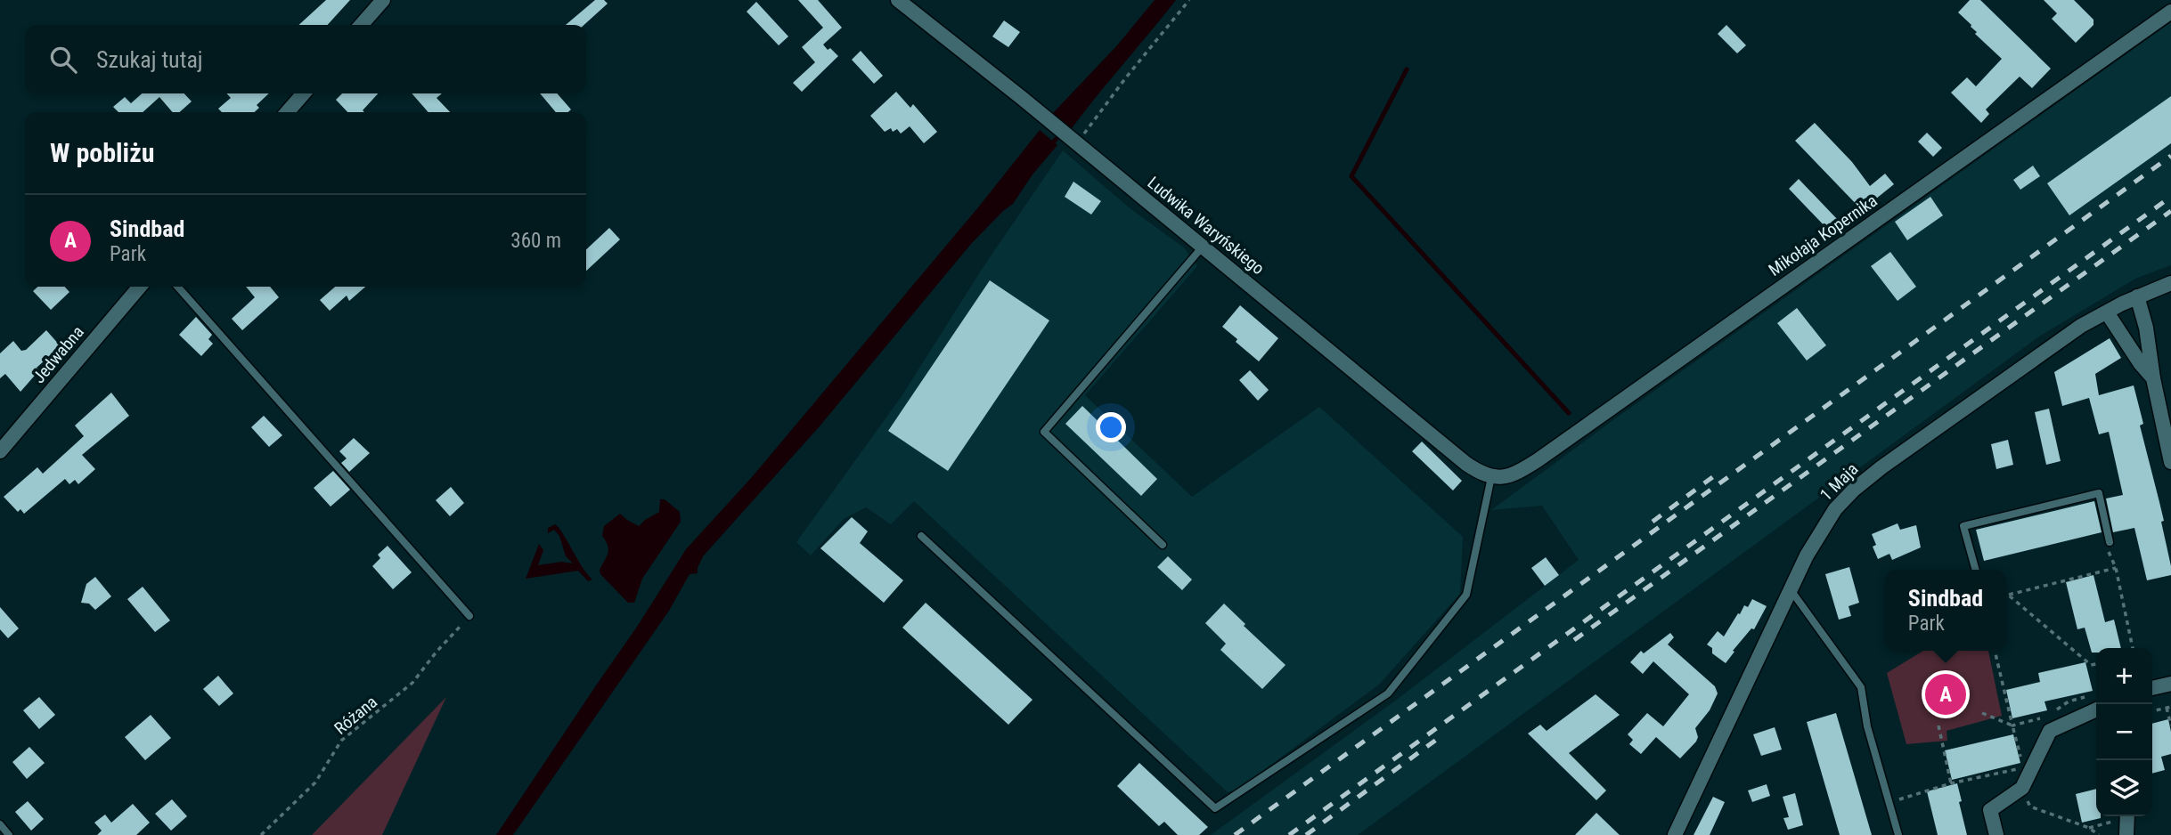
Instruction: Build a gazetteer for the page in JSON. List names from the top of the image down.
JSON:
{
  "streets": {
    "street": [
      "Ludwika Waryńskiego",
      "Mikołaja Kopernika",
      "Jedwabna",
      "1 Maja"
    ],
    "path": ["Różana"]
  },
  "crossings": [
    ["Ludwika Waryńskiego", "Mikołaja Kopernika"]
  ],
  "page": {
    "search": "Szukaj tutaj",
    "heading": "W pobliżu",
    "list": [
      {
        "mark": "A",
        "name": "Sindbad",
        "note": "Park",
        "value": "360 m"
      }
    ],
    "popup": ["Sindbad", "Park"],
    "map_buttons": ["+", "−"],
    "pins": "A"
  }
}
